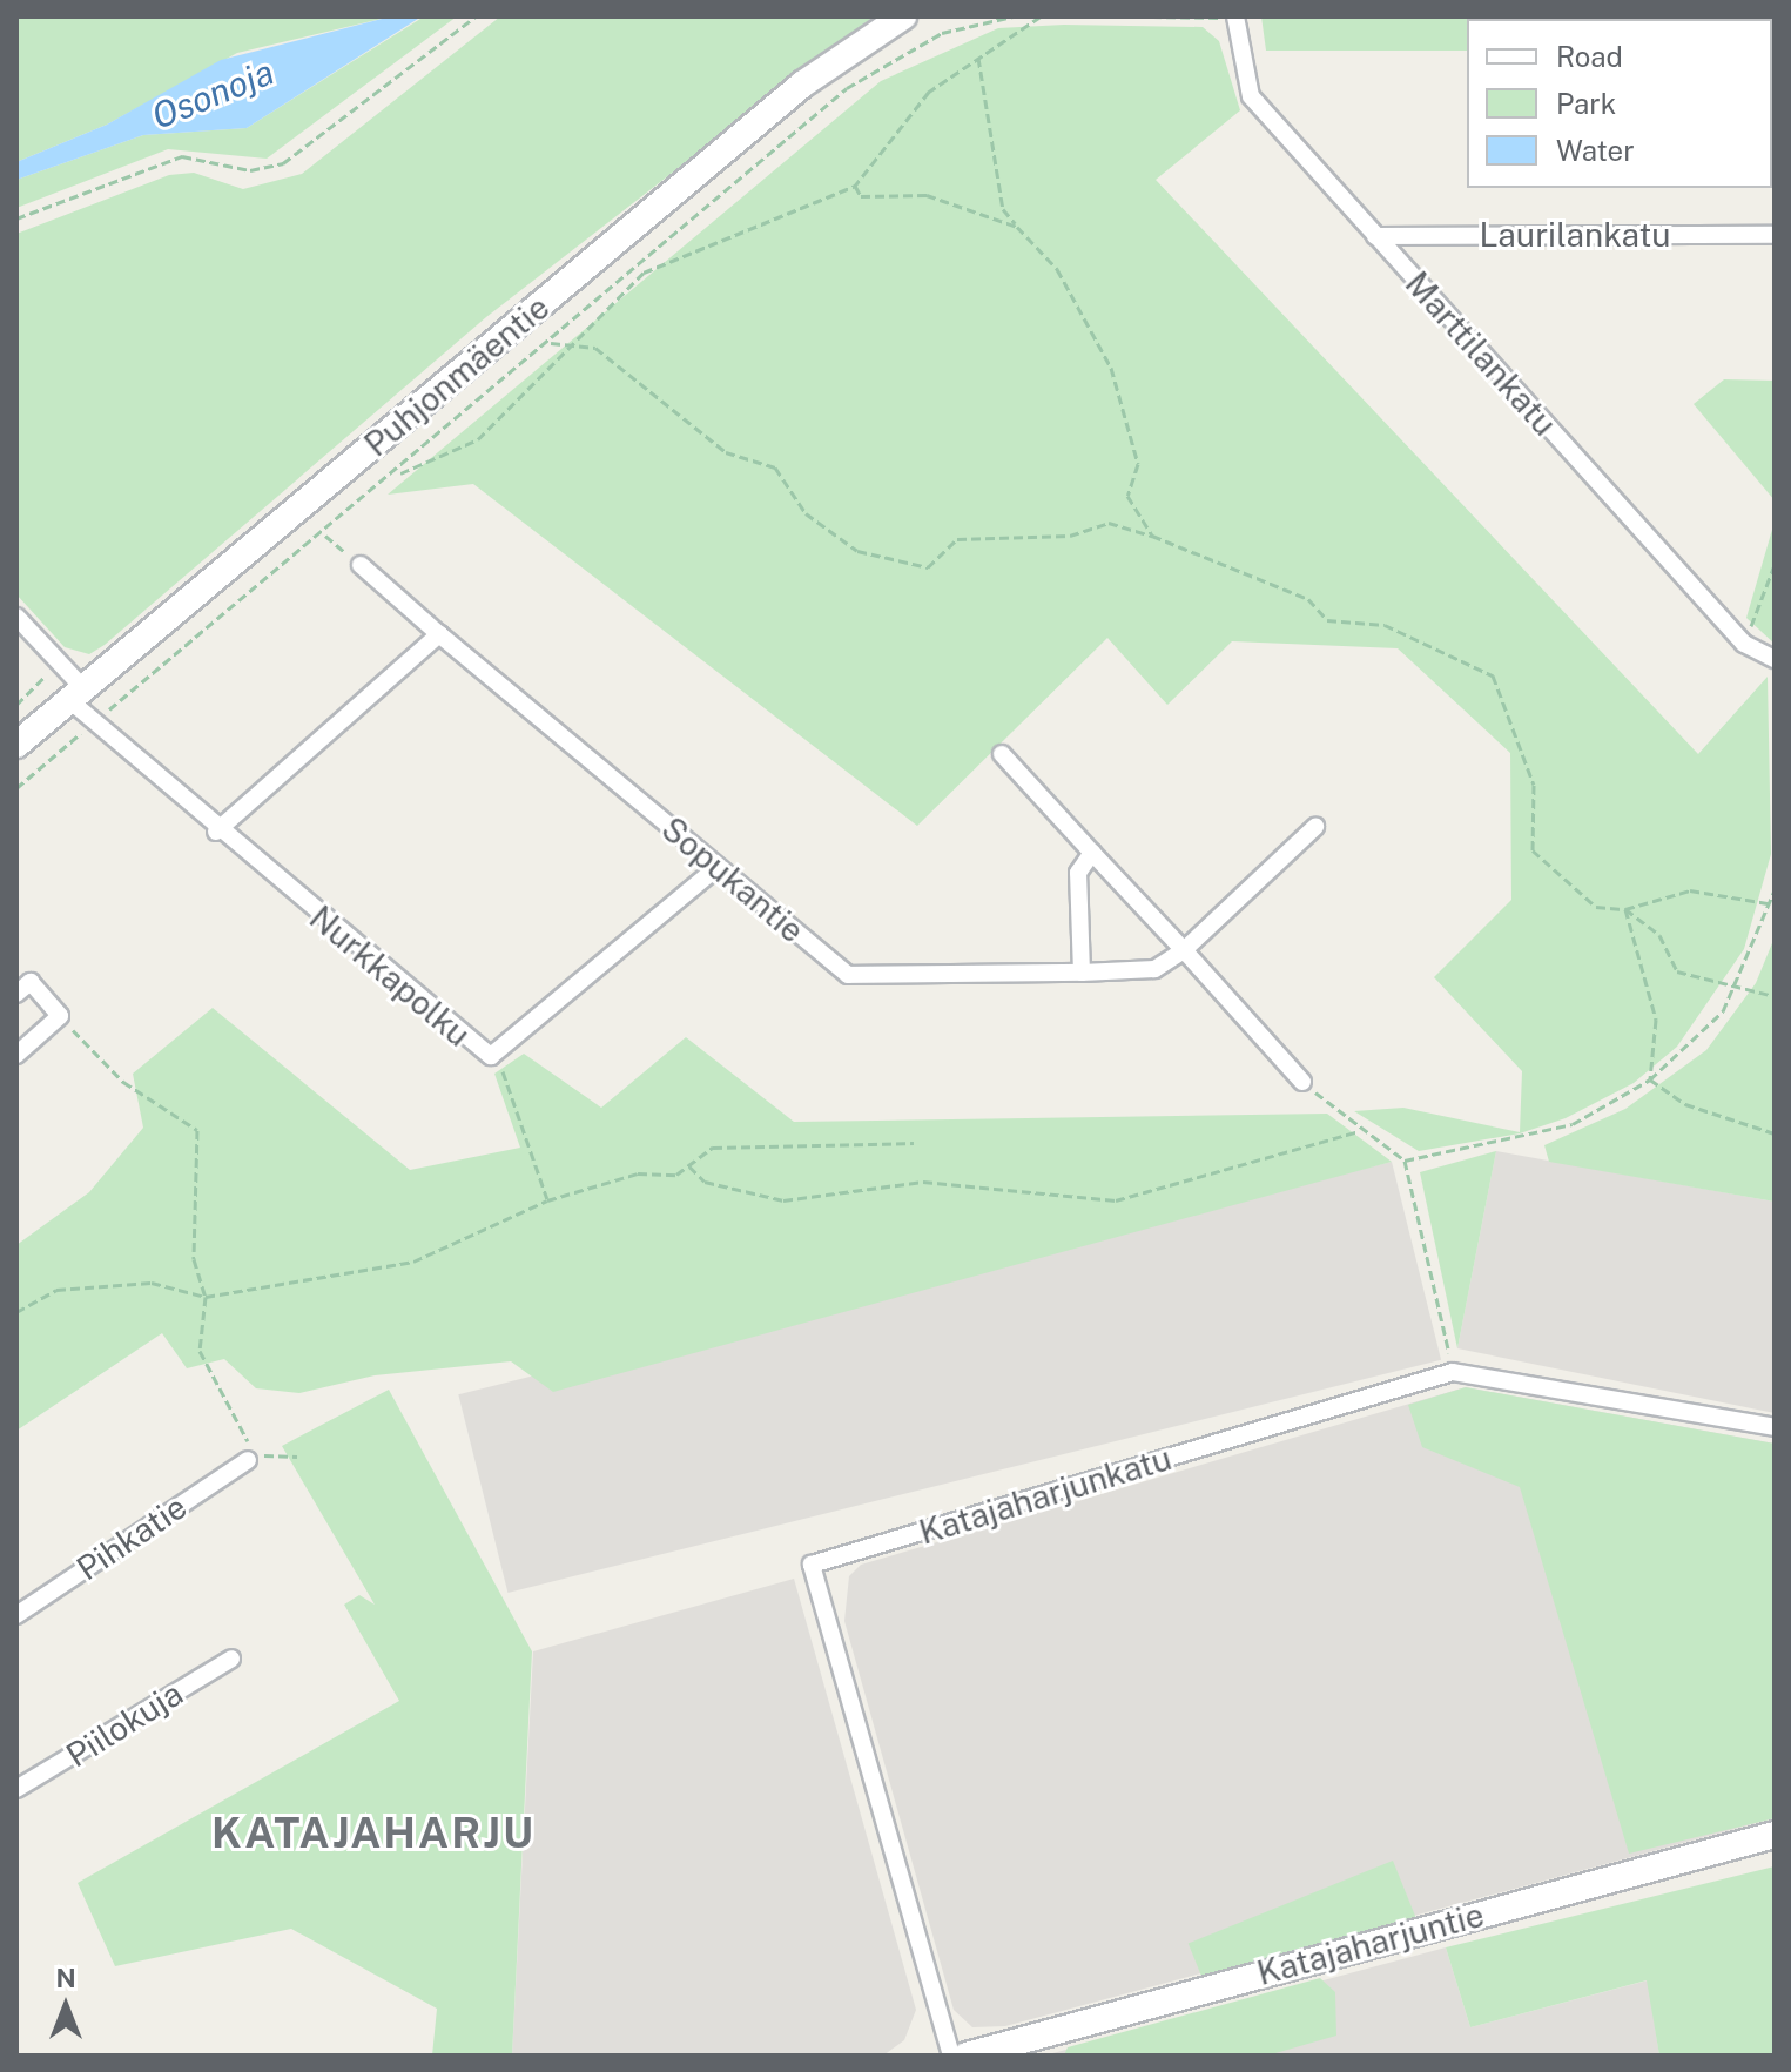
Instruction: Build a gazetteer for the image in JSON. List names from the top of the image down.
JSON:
{
  "streets": {
    "street": [
      "Laurilankatu",
      "Marttilankatu",
      "Puhjonmäentie",
      "Sopukantie",
      "Nurkkapolku",
      "Katajaharjunkatu",
      "Pihkatie",
      "Piilokuja",
      "Katajaharjuntie"
    ]
  },
  "crossings": [
    ["Laurilankatu", "Marttilankatu"],
    ["Puhjonmäentie", "Nurkkapolku"],
    ["Sopukantie", "Nurkkapolku"]
  ],
  "districts": ["KATAJAHARJU"],
  "water": ["Osonoja"],
  "legend": ["Road", "Park", "Water"],
  "north": "top"
}
